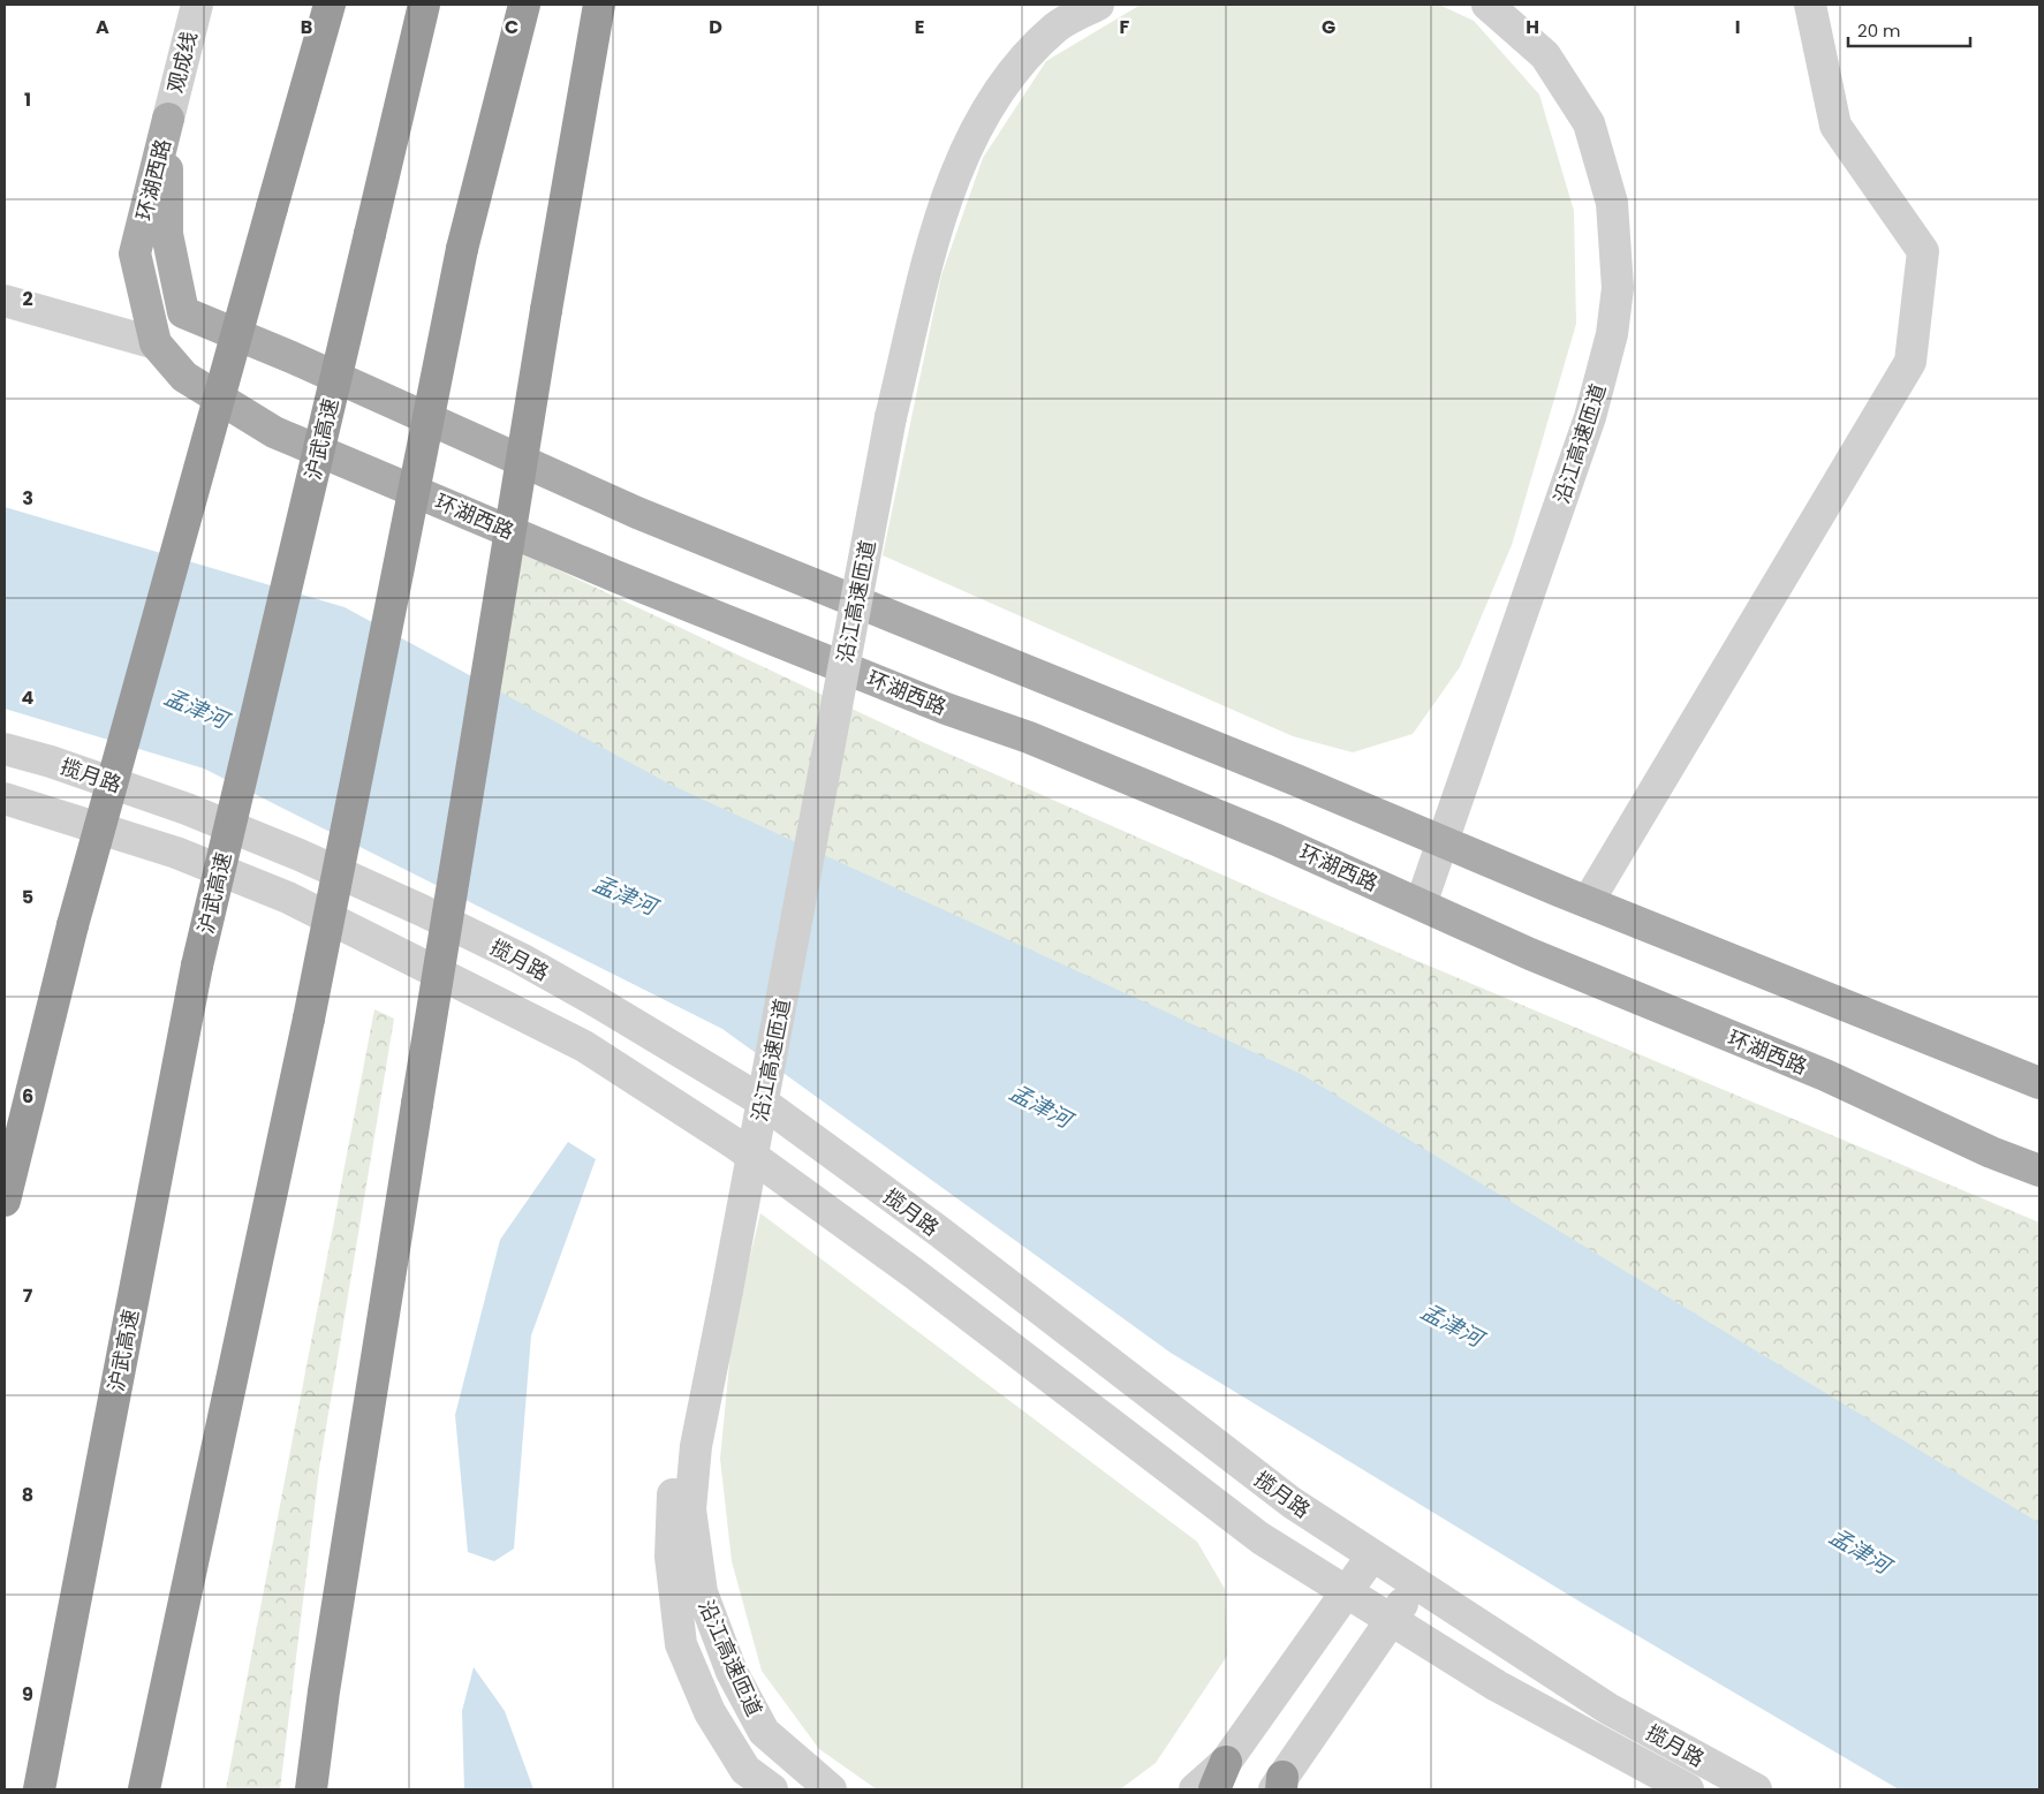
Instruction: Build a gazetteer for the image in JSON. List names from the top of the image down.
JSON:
{
  "streets": {
    "highway": ["沪武高速"],
    "main road": ["环湖西路"],
    "street": ["观成线", "沿江高速匝道", "揽月路"]
  },
  "crossings": [
    ["观成线", "环湖西路"],
    ["环湖西路", "沿江高速匝道"]
  ],
  "water": ["孟津河"],
  "scale_bar": "20 m",
  "grid": {
    "columns": [
      "A",
      "B",
      "C",
      "D",
      "E",
      "F",
      "G",
      "H",
      "I"
    ],
    "rows": [
      "1",
      "2",
      "3",
      "4",
      "5",
      "6",
      "7",
      "8",
      "9"
    ]
  }
}
